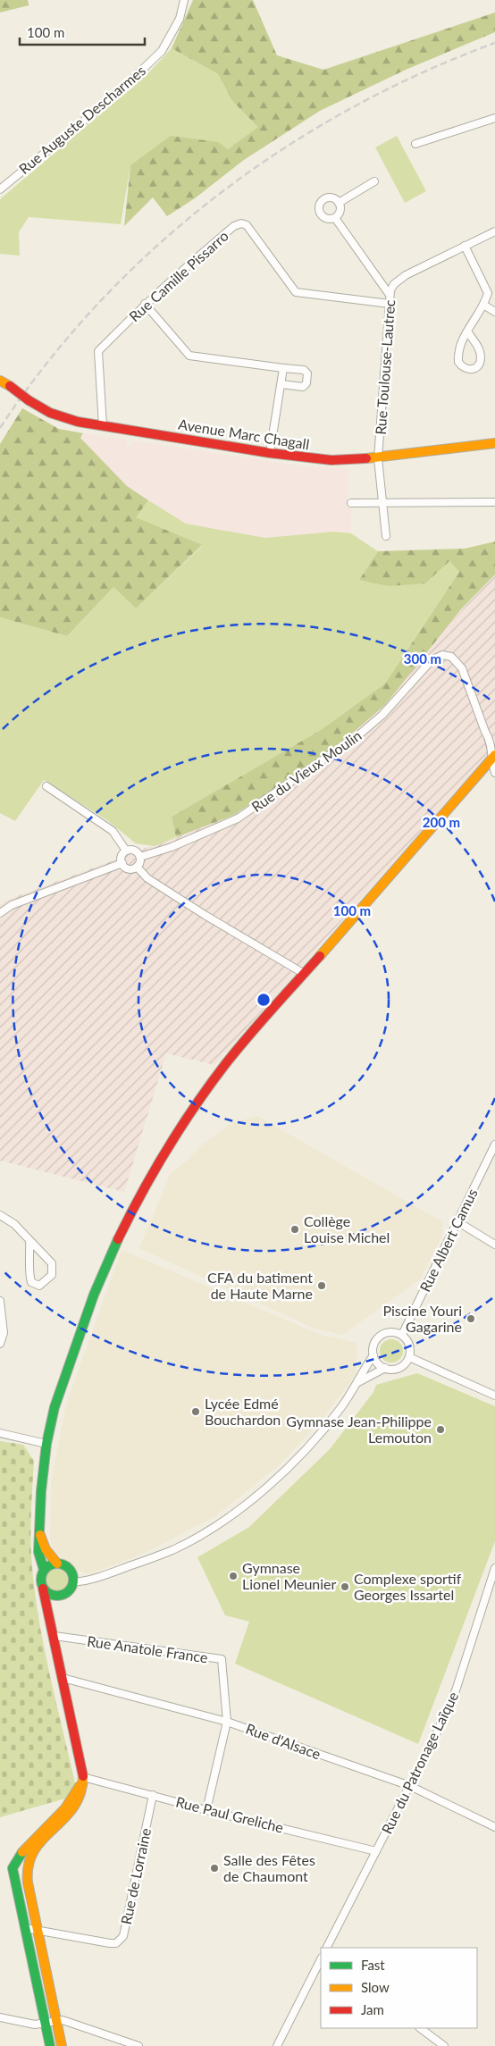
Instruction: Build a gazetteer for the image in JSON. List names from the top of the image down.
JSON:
{
  "streets": {
    "street": [
      "Rue Auguste Descharmes",
      "Rue Camille Pissarro",
      "Rue Toulouse-Lautrec",
      "Avenue Marc Chagall",
      "Rue du Vieux Moulin",
      "Rue Albert Camus",
      "Rue Anatole France",
      "Rue d'Alsace",
      "Rue du Patronage Laïque",
      "Rue Paul Greliche",
      "Rue de Lorraine"
    ]
  },
  "crossings": [
    ["Rue Camille Pissarro", "Rue Toulouse-Lautrec"],
    ["Rue Camille Pissarro", "Avenue Marc Chagall"],
    ["Rue Toulouse-Lautrec", "Avenue Marc Chagall"],
    ["Rue Anatole France", "Rue d'Alsace"],
    ["Rue Anatole France", "Rue Paul Greliche"],
    ["Rue d'Alsace", "Rue du Patronage Laïque"],
    ["Rue du Patronage Laïque", "Rue Paul Greliche"],
    ["Rue Paul Greliche", "Rue de Lorraine"]
  ],
  "places": [
    "Collège Louise Michel",
    "CFA du batiment de Haute Marne",
    "Piscine Youri Gagarine",
    "Lycée Edmé Bouchardon",
    "Gymnase Jean-Philippe Lemouton",
    "Gymnase Lionel Meunier",
    "Complexe sportif Georges Issartel",
    "Salle des Fêtes de Chaumont"
  ],
  "legend": ["Fast", "Slow", "Jam"],
  "scale_bar": "100 m",
  "rings": ["300 m", "200 m", "100 m"]
}
